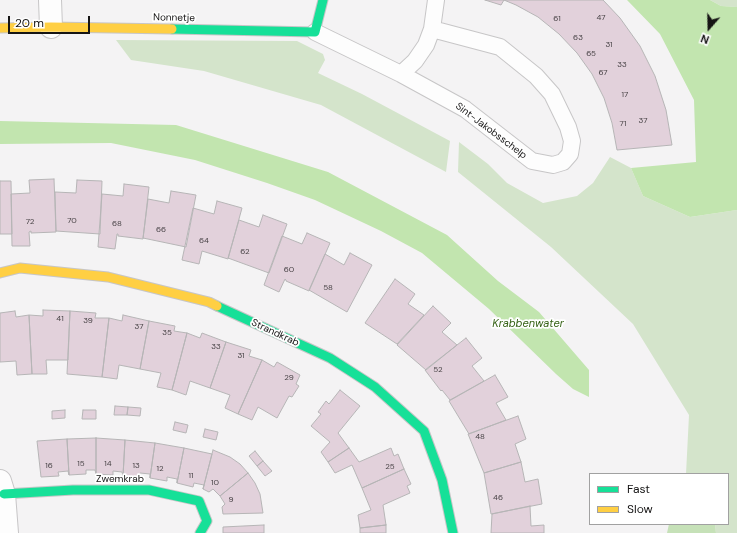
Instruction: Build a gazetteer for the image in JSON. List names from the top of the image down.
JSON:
{
  "streets": {
    "street": ["Nonnetje", "Strandkrab", "Zwemkrab"],
    "lane": ["Sint-Jakobsschelp"]
  },
  "crossings": [
    ["Nonnetje", "Sint-Jakobsschelp"]
  ],
  "water": ["Krabbenwater"],
  "house_numbers": [
    "47",
    "61",
    "63",
    "31",
    "65",
    "33",
    "67",
    "17",
    "37",
    "71",
    "70",
    "72",
    "68",
    "66",
    "64",
    "62",
    "60",
    "58",
    "41",
    "39",
    "37",
    "35",
    "33",
    "31",
    "52",
    "29",
    "48",
    "15",
    "14",
    "16",
    "13",
    "25",
    "12",
    "11",
    "10",
    "46",
    "9"
  ],
  "legend": ["Fast", "Slow"],
  "scale_bar": "20 m",
  "north": "bottom"
}
